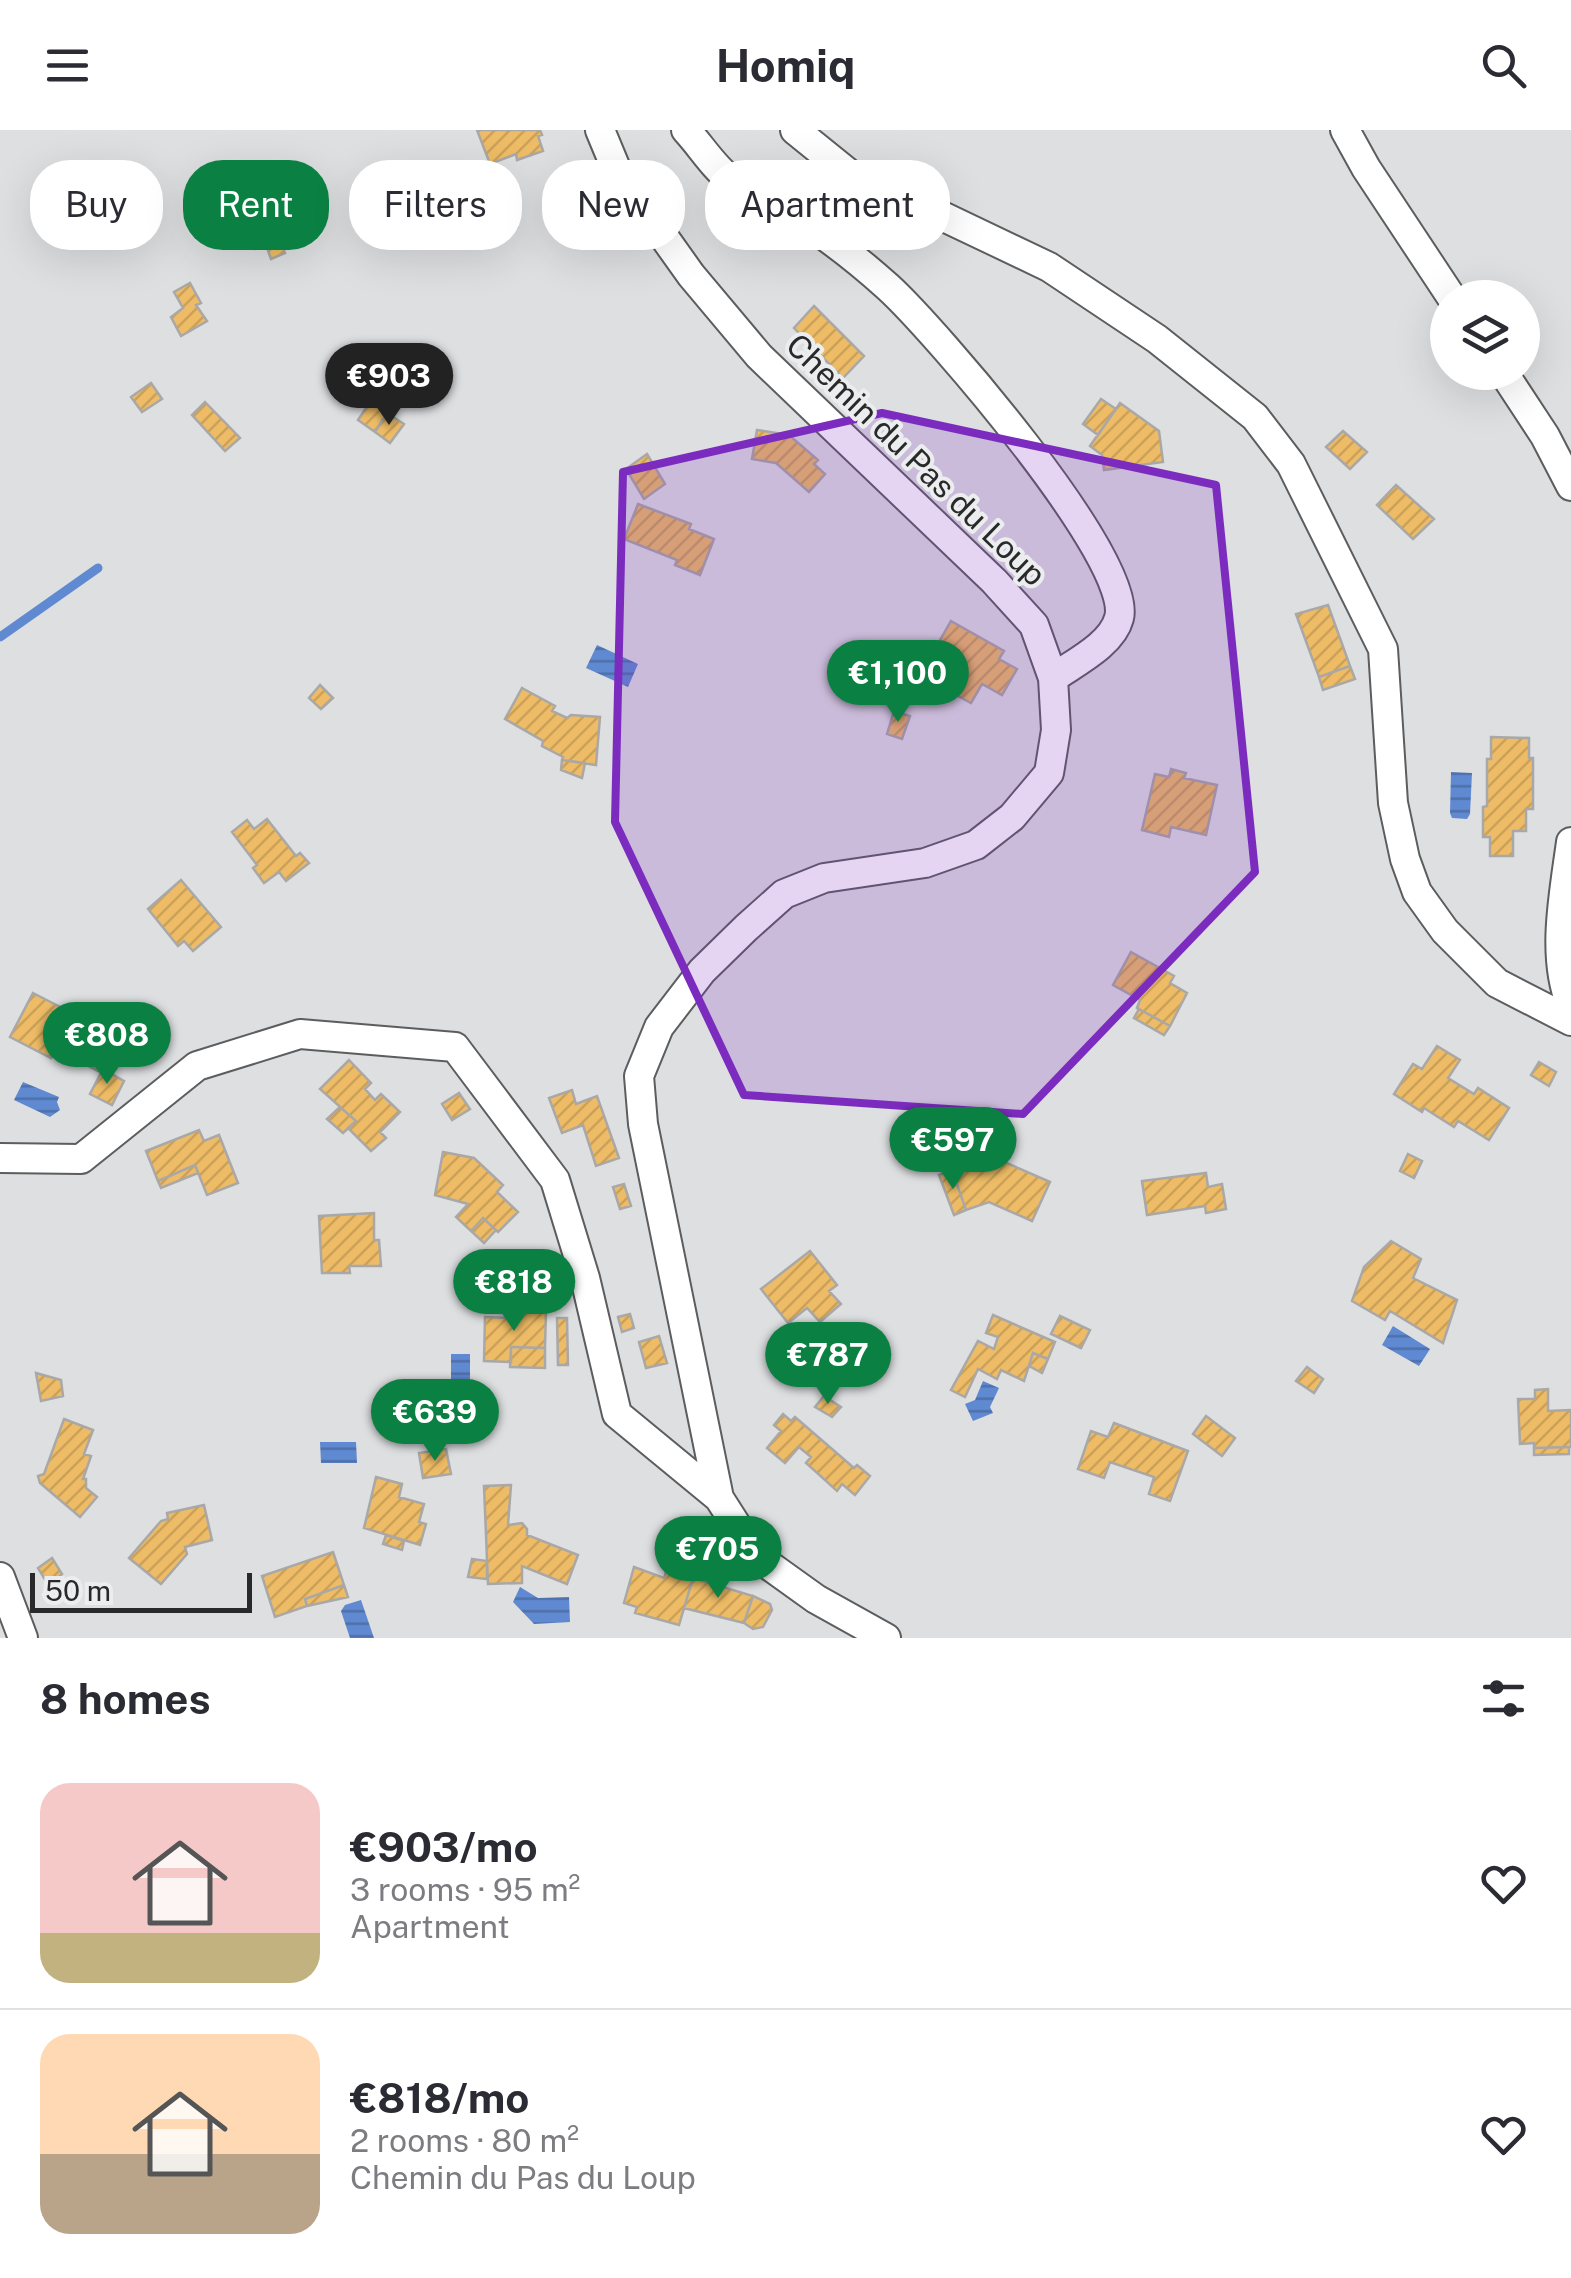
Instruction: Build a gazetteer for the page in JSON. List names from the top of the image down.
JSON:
{
  "streets": {
    "street": ["Chemin du Pas du Loup"]
  },
  "scale_bar": "50 m",
  "page": {
    "header": "Homiq",
    "chip": [
      "Buy",
      "Rent",
      "Filters",
      "New",
      "Apartment"
    ],
    "price": [
      "€903",
      "€1,100",
      "€808",
      "€597",
      "€818",
      "€787",
      "€639",
      "€705"
    ],
    "scale": "50 m",
    "heading": "8 homes",
    "list": [
      {
        "name": "€903/mo",
        "note": "3 rooms · 95 m² · Apartment"
      },
      {
        "name": "€818/mo",
        "note": "2 rooms · 80 m² · Chemin du Pas du Loup"
      }
    ]
  }
}
